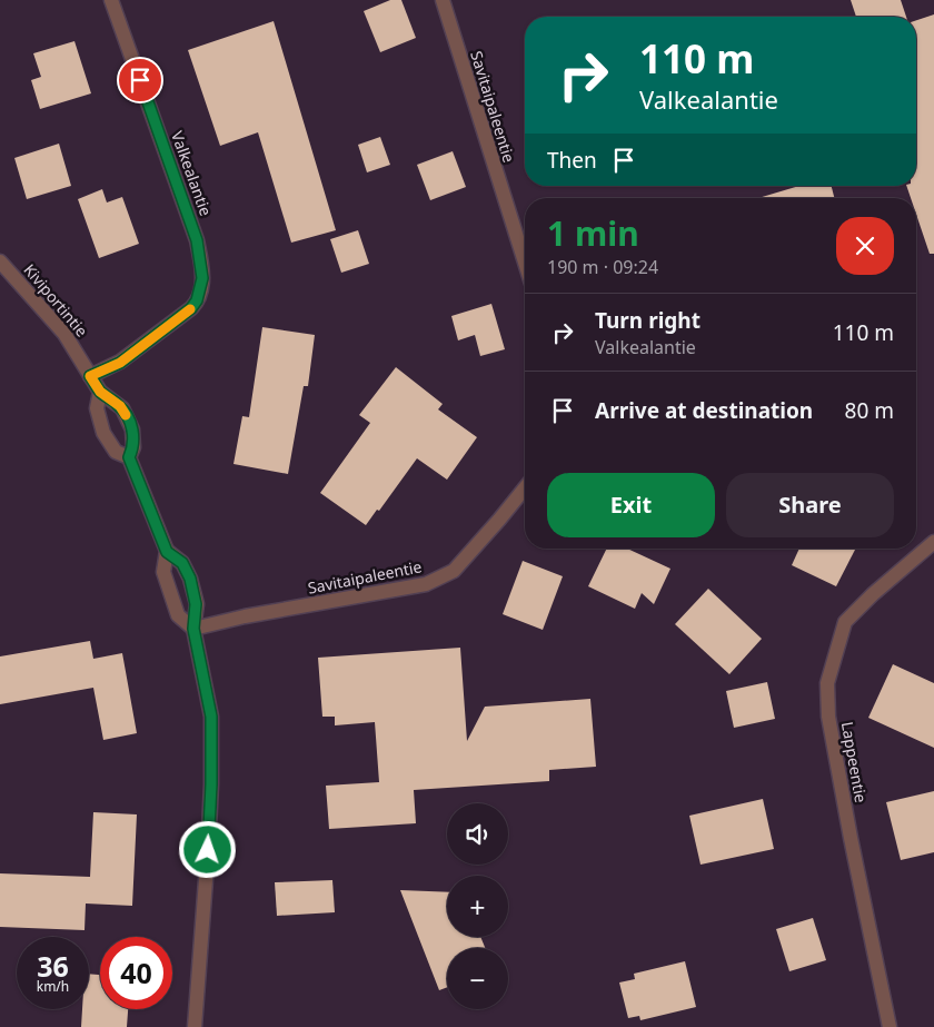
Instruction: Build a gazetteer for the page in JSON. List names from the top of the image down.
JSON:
{
  "streets": {
    "street": [
      "Savitaipaleentie",
      "Valkealantie",
      "Kiviportintie",
      "Lappeentie"
    ]
  },
  "crossings": [
    ["Savitaipaleentie", "Kiviportintie"],
    ["Valkealantie", "Kiviportintie"]
  ],
  "page": {
    "turn": ["110 m", "Valkealantie"],
    "then": "Then",
    "heading": ["1 min", "190 m · 09:24"],
    "list": [
      {
        "name": "Turn right",
        "note": "Valkealantie",
        "value": "110 m"
      },
      {
        "name": "Arrive at destination",
        "value": "80 m"
      }
    ],
    "buttons": ["Exit", "Share"],
    "map_buttons": ["+", "−"],
    "speed": "36 km/h",
    "limit": "40"
  }
}
